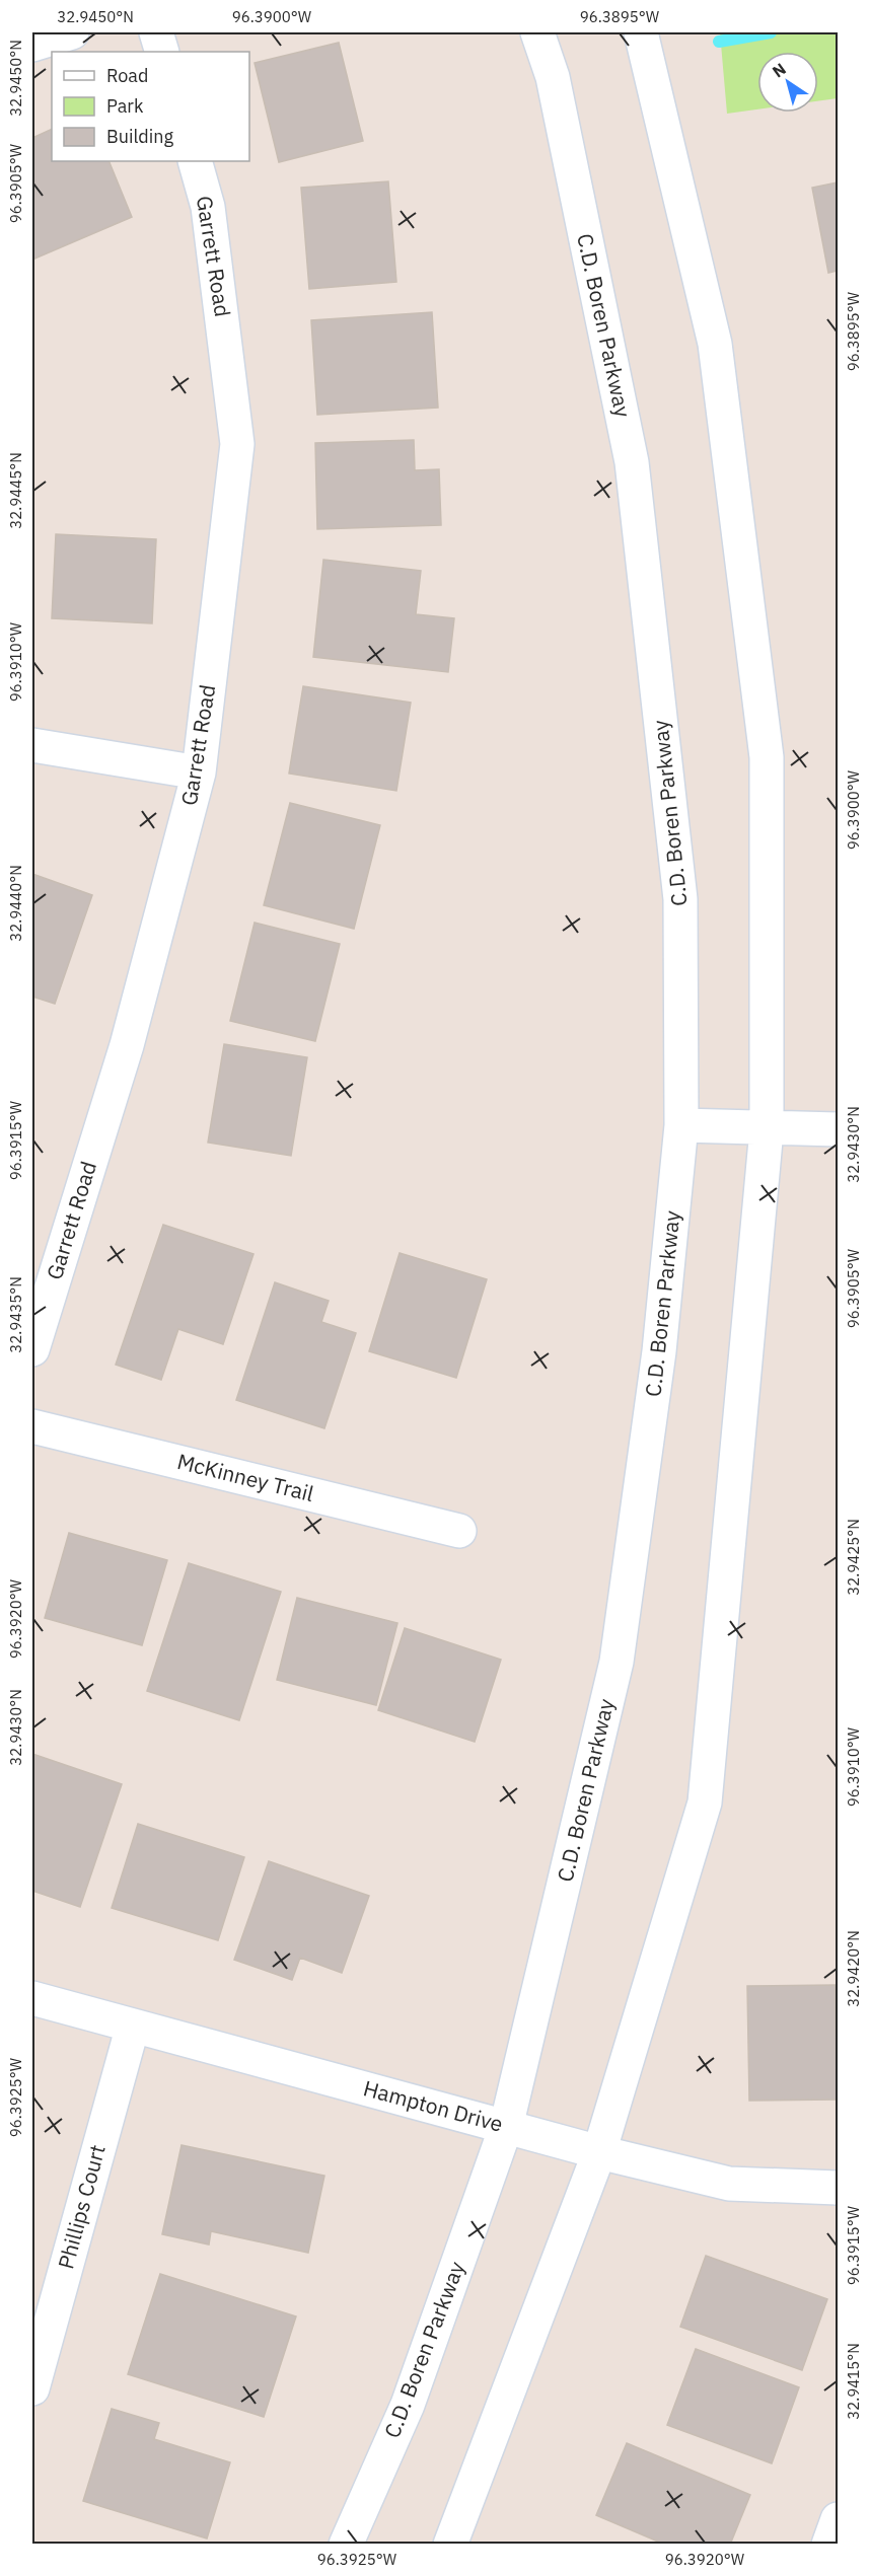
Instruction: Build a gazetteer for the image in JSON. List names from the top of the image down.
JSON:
{
  "streets": {
    "street": [
      "Garrett Road",
      "C.D. Boren Parkway",
      "McKinney Trail",
      "Hampton Drive",
      "Phillips Court"
    ]
  },
  "crossings": [
    ["C.D. Boren Parkway", "Hampton Drive"],
    ["Hampton Drive", "Phillips Court"]
  ],
  "legend": ["Road", "Park", "Building"],
  "north": "top left",
  "coordinates": [
    "32.9450°N",
    "96.3900°W",
    "96.3895°W",
    "96.3905°W",
    "32.9445°N",
    "96.3910°W",
    "32.9440°N",
    "96.3915°W",
    "32.9430°N",
    "32.9435°N",
    "32.9425°N",
    "96.3920°W",
    "32.9420°N",
    "96.3925°W",
    "32.9415°N"
  ]
}
